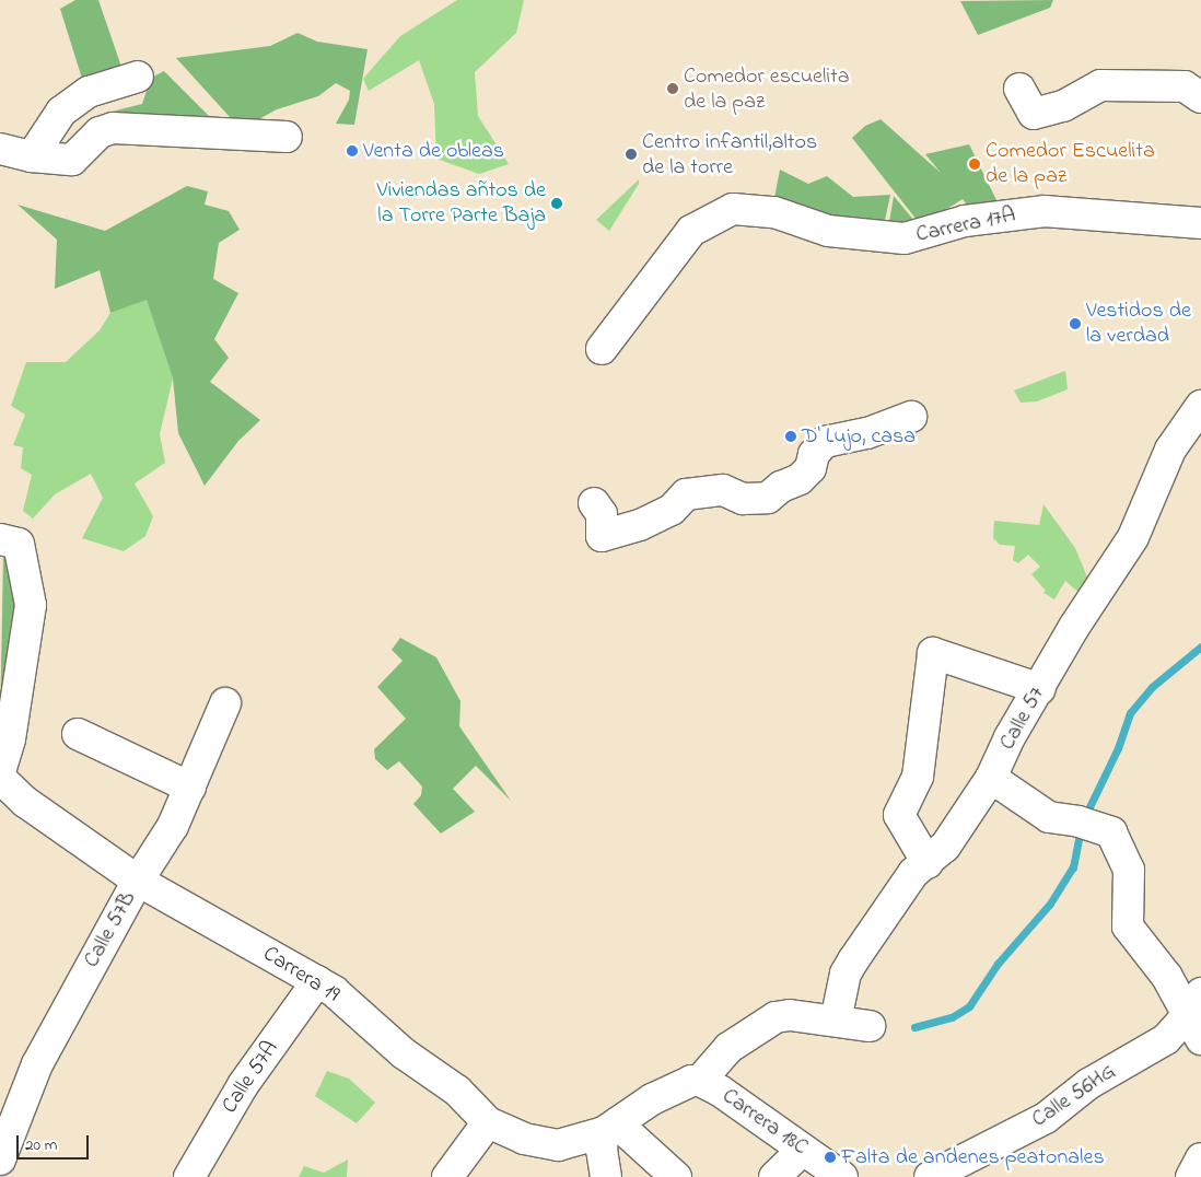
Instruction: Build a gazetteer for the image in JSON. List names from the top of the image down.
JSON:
{
  "streets": {
    "street": [
      "Carrera 17A",
      "Calle 57",
      "Calle 57B",
      "Carrera 19",
      "Calle 57A",
      "Calle 56HG",
      "Carrera 18C"
    ]
  },
  "crossings": [
    ["Calle 57B", "Carrera 19"],
    ["Carrera 19", "Calle 57A"]
  ],
  "places": [
    "Comedor escuelita de la paz",
    "Venta de obleas",
    "Centro infantil,altos de la torre",
    "Comedor Escuelita de la paz",
    "Viviendas añtos de la Torre Parte Baja",
    "Vestidos de la verdad",
    "D' Lujo, casa",
    "Falta de andenes peatonales"
  ],
  "scale_bar": "20 m"
}
